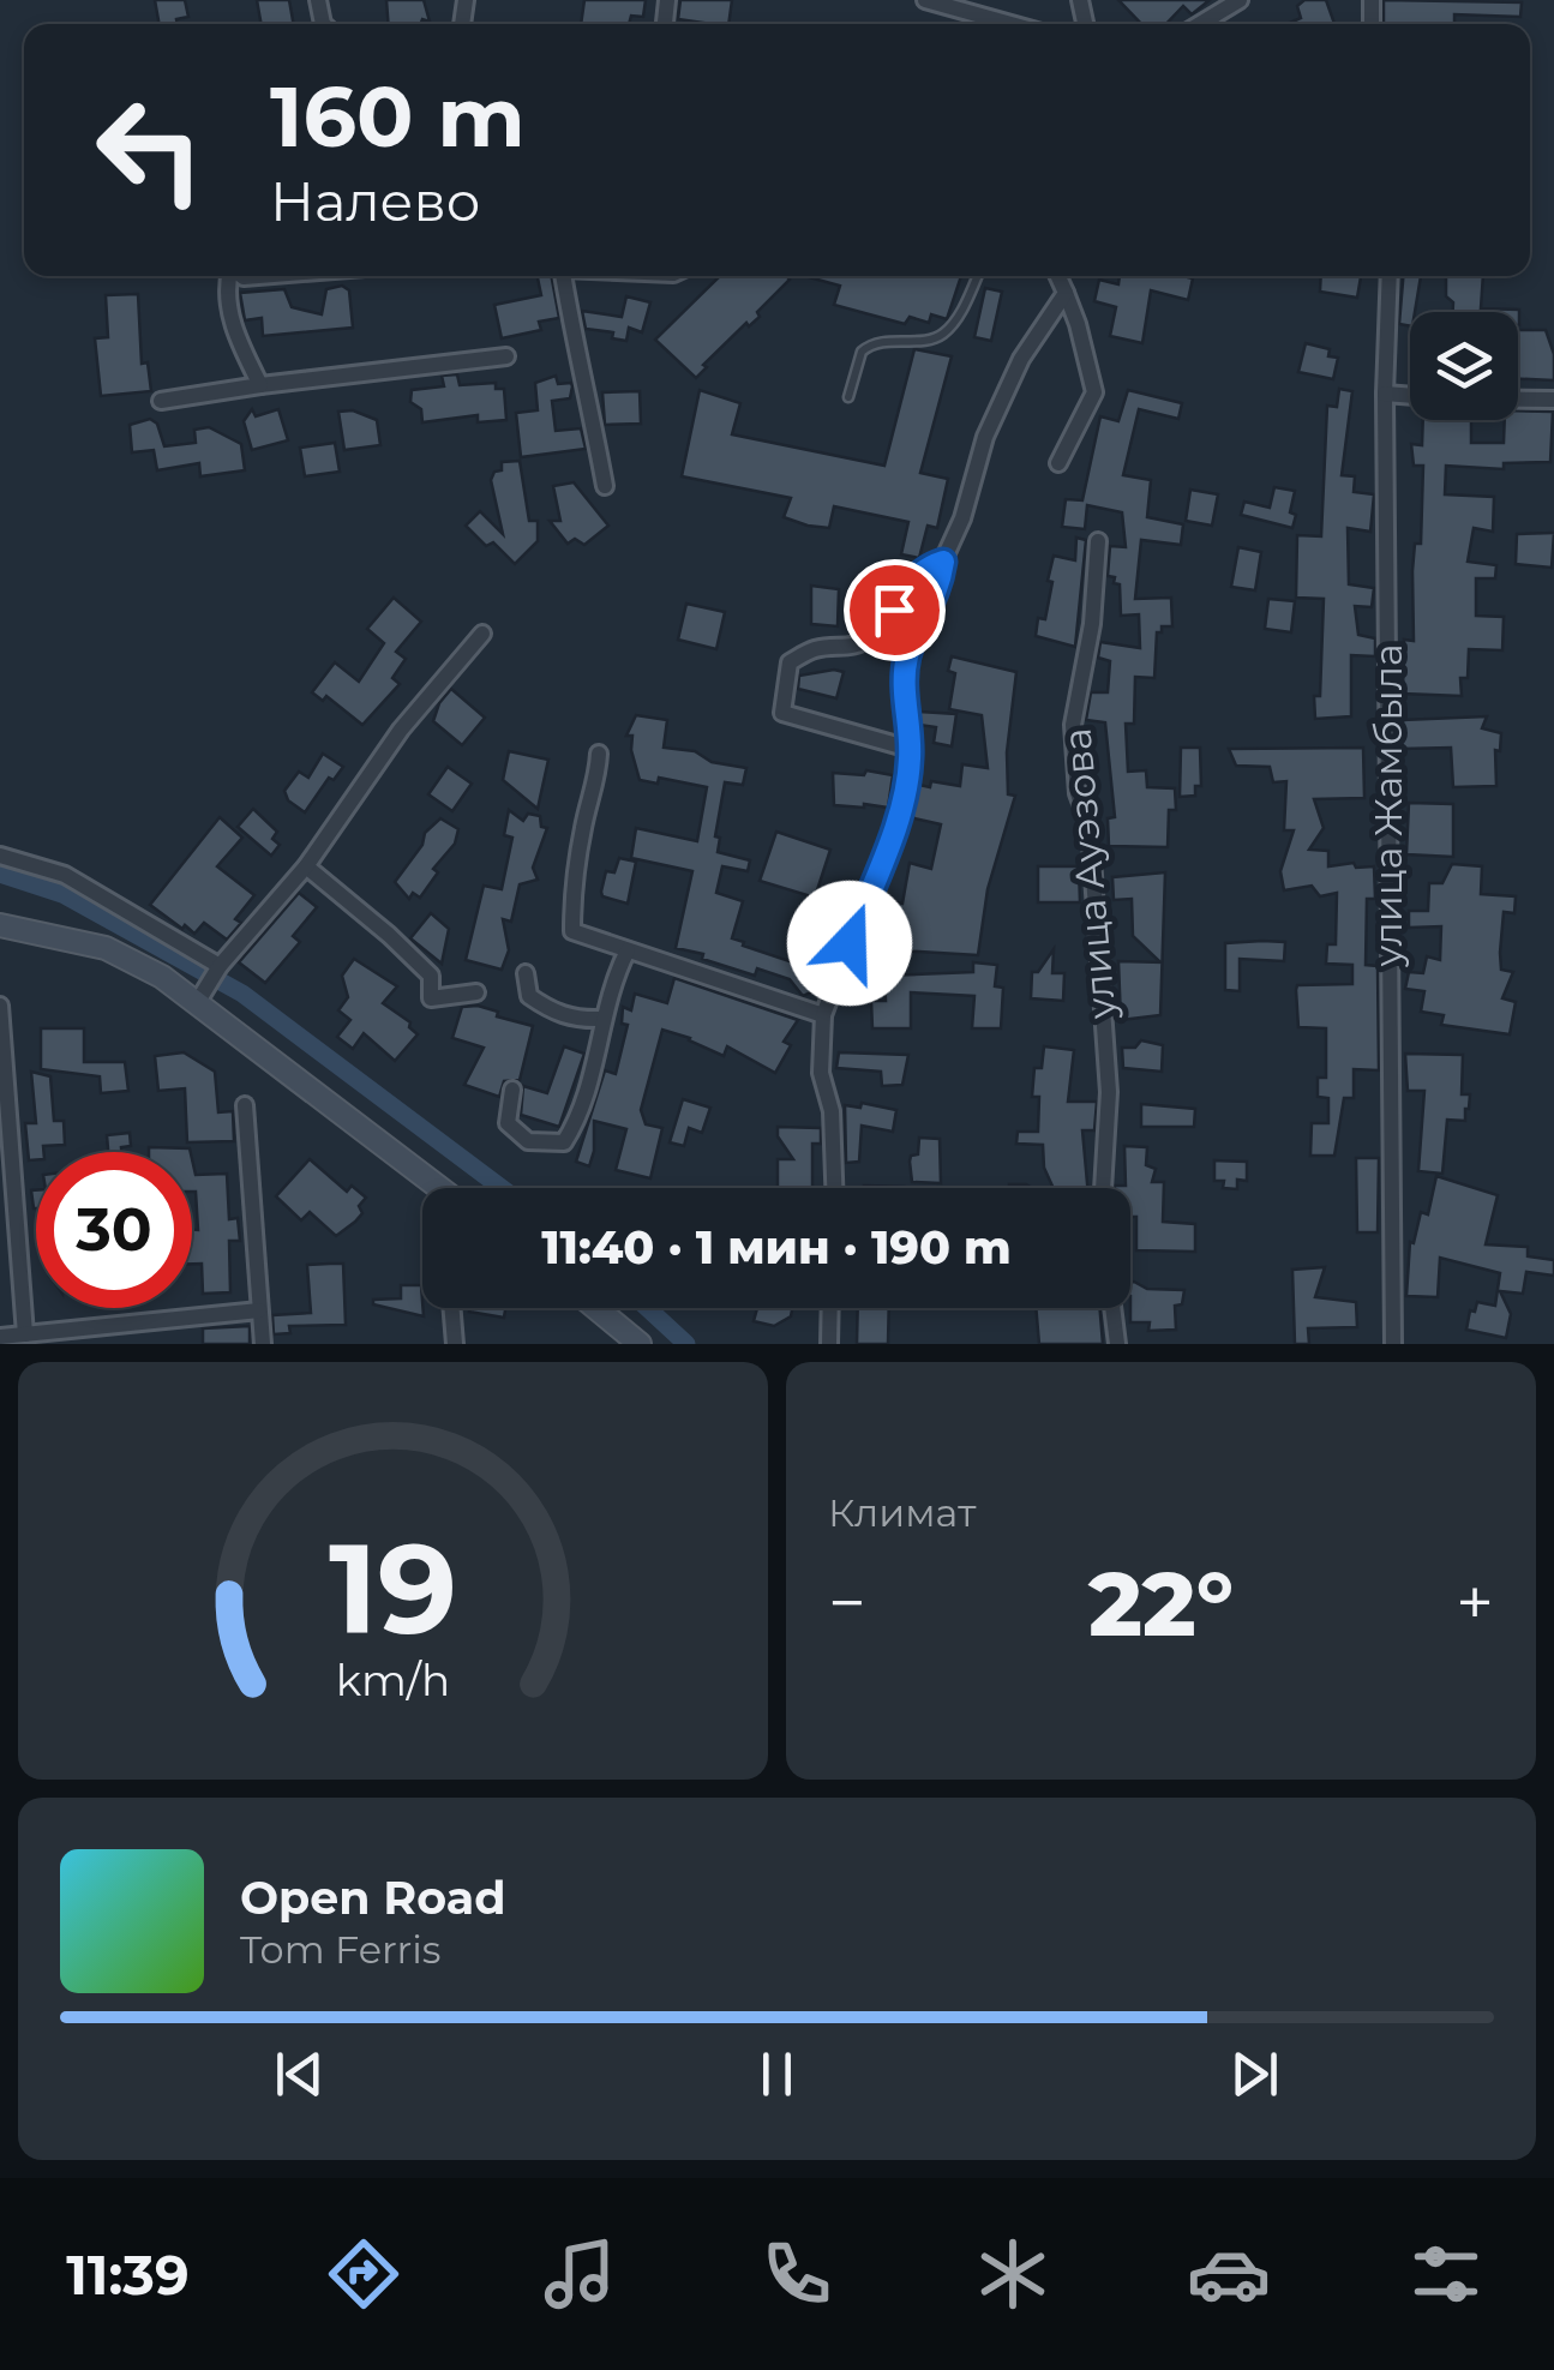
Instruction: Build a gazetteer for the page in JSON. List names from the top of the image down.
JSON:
{
  "streets": {
    "street": ["улица Жамбыла", "улица Ауэзова"]
  },
  "page": {
    "turn": ["160 m", "Налево"],
    "limit": "30",
    "trip": "11:40 · 1 мин · 190 m",
    "tile": "Климат",
    "heat": ["−", "22°", "+"],
    "song": ["Open Road", "Tom Ferris"],
    "tabs": "11:39",
    "gauge": ["19", "km/h"]
  }
}
